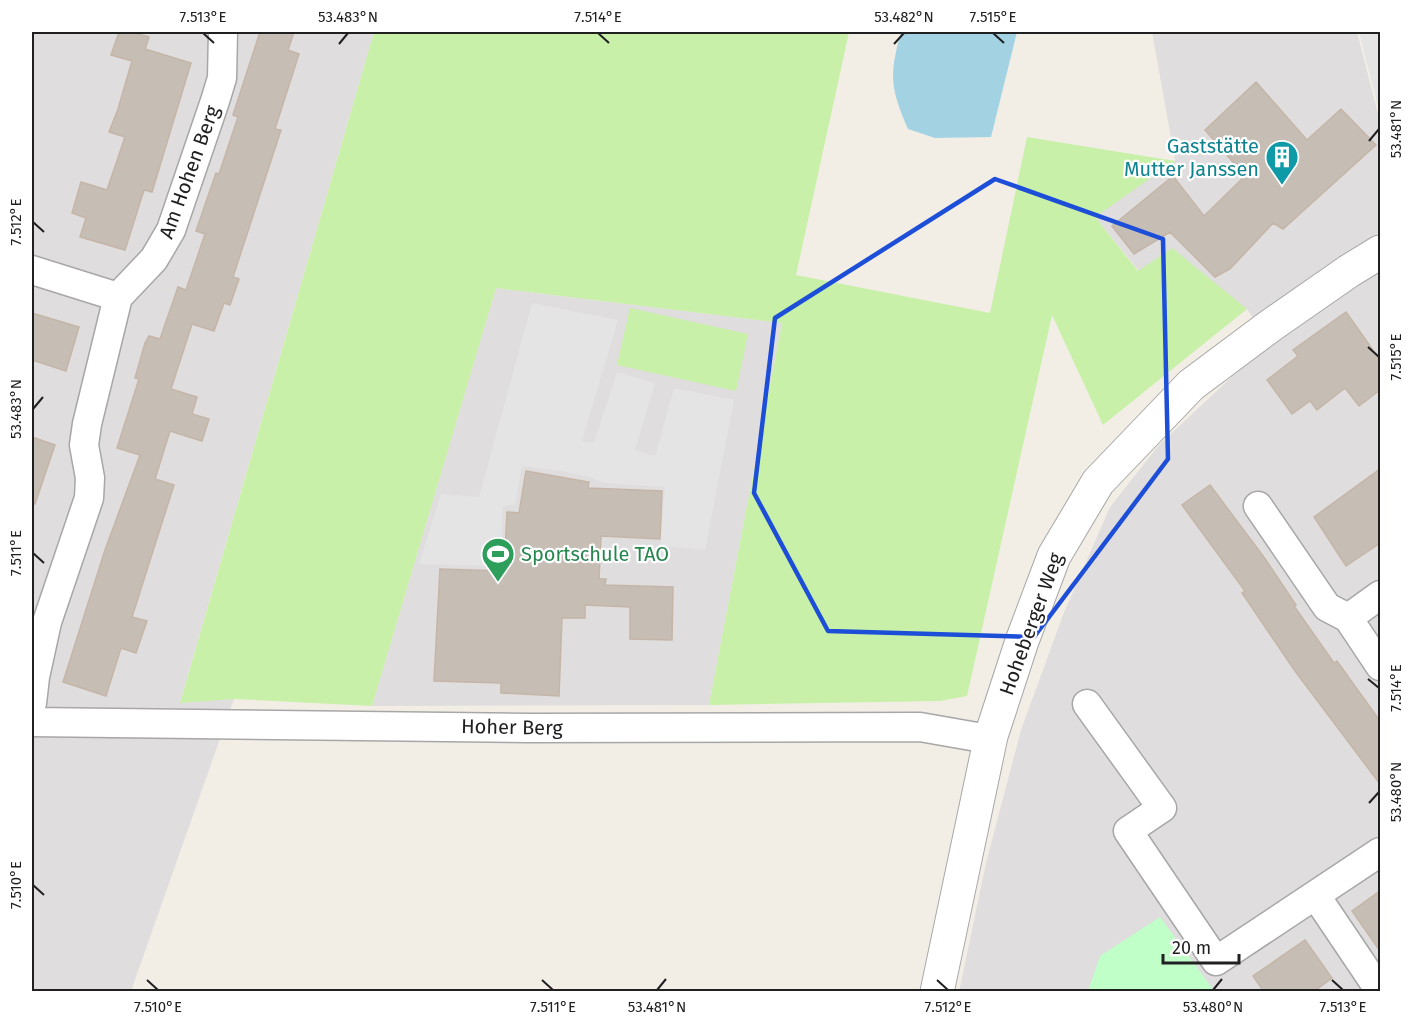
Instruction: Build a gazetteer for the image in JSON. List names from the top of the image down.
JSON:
{
  "streets": {
    "street": ["Am Hohen Berg", "Hoheberger Weg", "Hoher Berg"]
  },
  "crossings": [
    ["Hoheberger Weg", "Hoher Berg"]
  ],
  "places": {
    "building": ["Gaststätte Mutter Janssen"],
    "sports": ["Sportschule TAO"]
  },
  "scale_bar": "20 m",
  "coordinates": [
    "7.513°E",
    "53.483°N",
    "7.514°E",
    "53.482°N",
    "7.515°E",
    "53.481°N",
    "7.512°E",
    "7.511°E",
    "53.480°N",
    "7.510°E"
  ]
}
